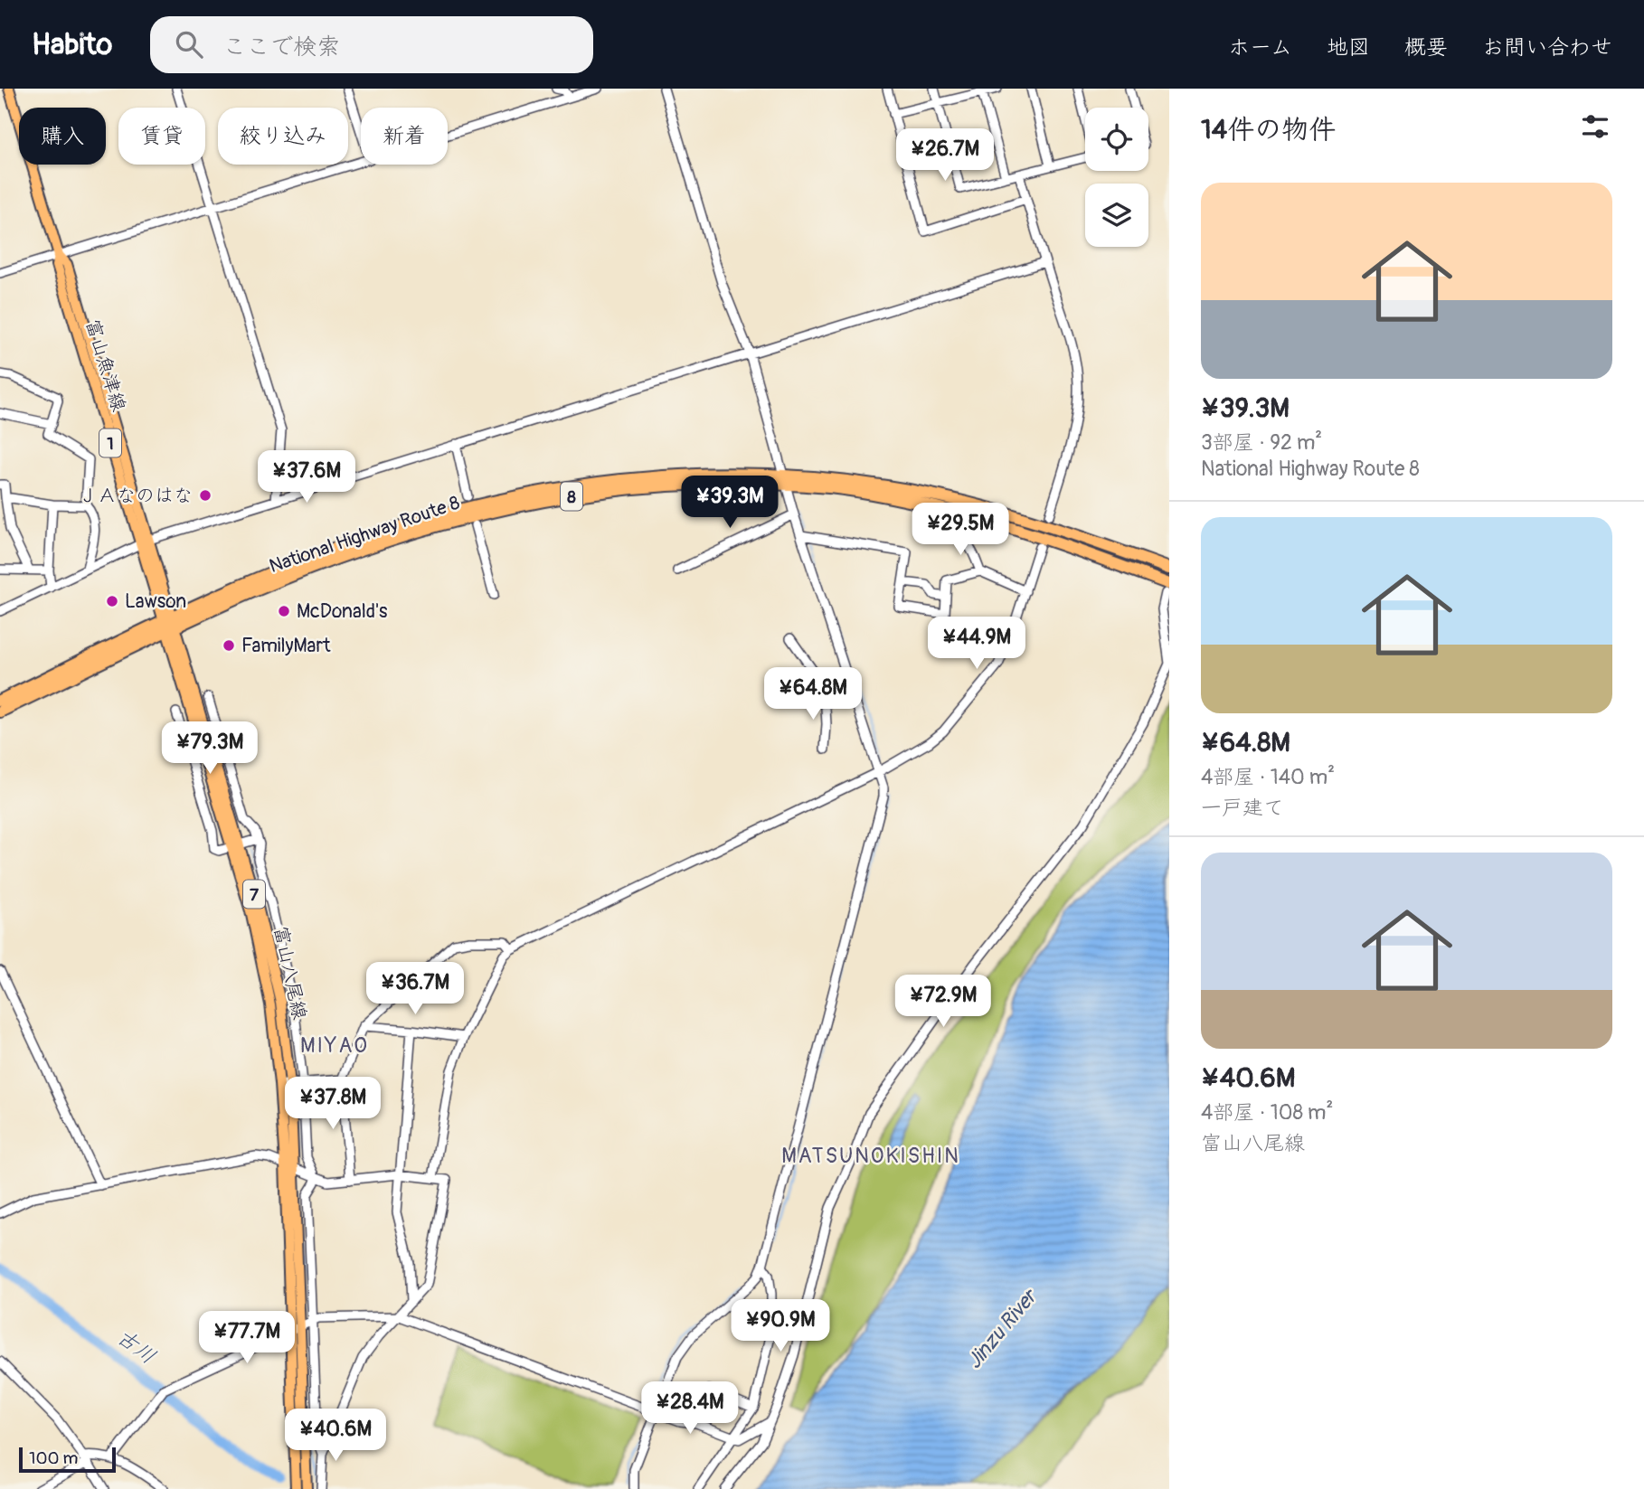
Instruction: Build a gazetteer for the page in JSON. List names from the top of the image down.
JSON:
{
  "streets": {
    "highway": ["8", "National Highway Route 8"],
    "main road": [
      "富山魚津線",
      "1",
      "7",
      "富山八尾線"
    ]
  },
  "crossings": [
    ["富山魚津線", "National Highway Route 8"],
    ["富山魚津線", "富山八尾線"],
    ["National Highway Route 8", "富山八尾線"]
  ],
  "districts": ["MIYAO", "MATSUNOKISHIN"],
  "water": ["Jinzu River", "古川"],
  "places": [
    "ＪＡなのはな",
    "Lawson",
    "McDonald's",
    "FamilyMart"
  ],
  "scale_bar": "100 m",
  "page": {
    "header": "Habito",
    "search": "ここで検索",
    "nav": [
      "ホーム",
      "地図",
      "概要",
      "お問い合わせ"
    ],
    "heading": "14件の物件",
    "chip": [
      "購入",
      "賃貸",
      "絞り込み",
      "新着"
    ],
    "price": [
      "¥26.7M",
      "¥37.6M",
      "¥39.3M",
      "¥29.5M",
      "¥44.9M",
      "¥64.8M",
      "¥79.3M",
      "¥36.7M",
      "¥72.9M",
      "¥37.8M",
      "¥90.9M",
      "¥77.7M",
      "¥28.4M",
      "¥40.6M"
    ],
    "list": [
      {
        "name": "¥39.3M",
        "note": "3部屋 · 92 m² · National Highway Route 8"
      },
      {
        "name": "¥64.8M",
        "note": "4部屋 · 140 m² · 一戸建て"
      },
      {
        "name": "¥40.6M",
        "note": "4部屋 · 108 m² · 富山八尾線"
      }
    ],
    "scale": "100 m"
  }
}
